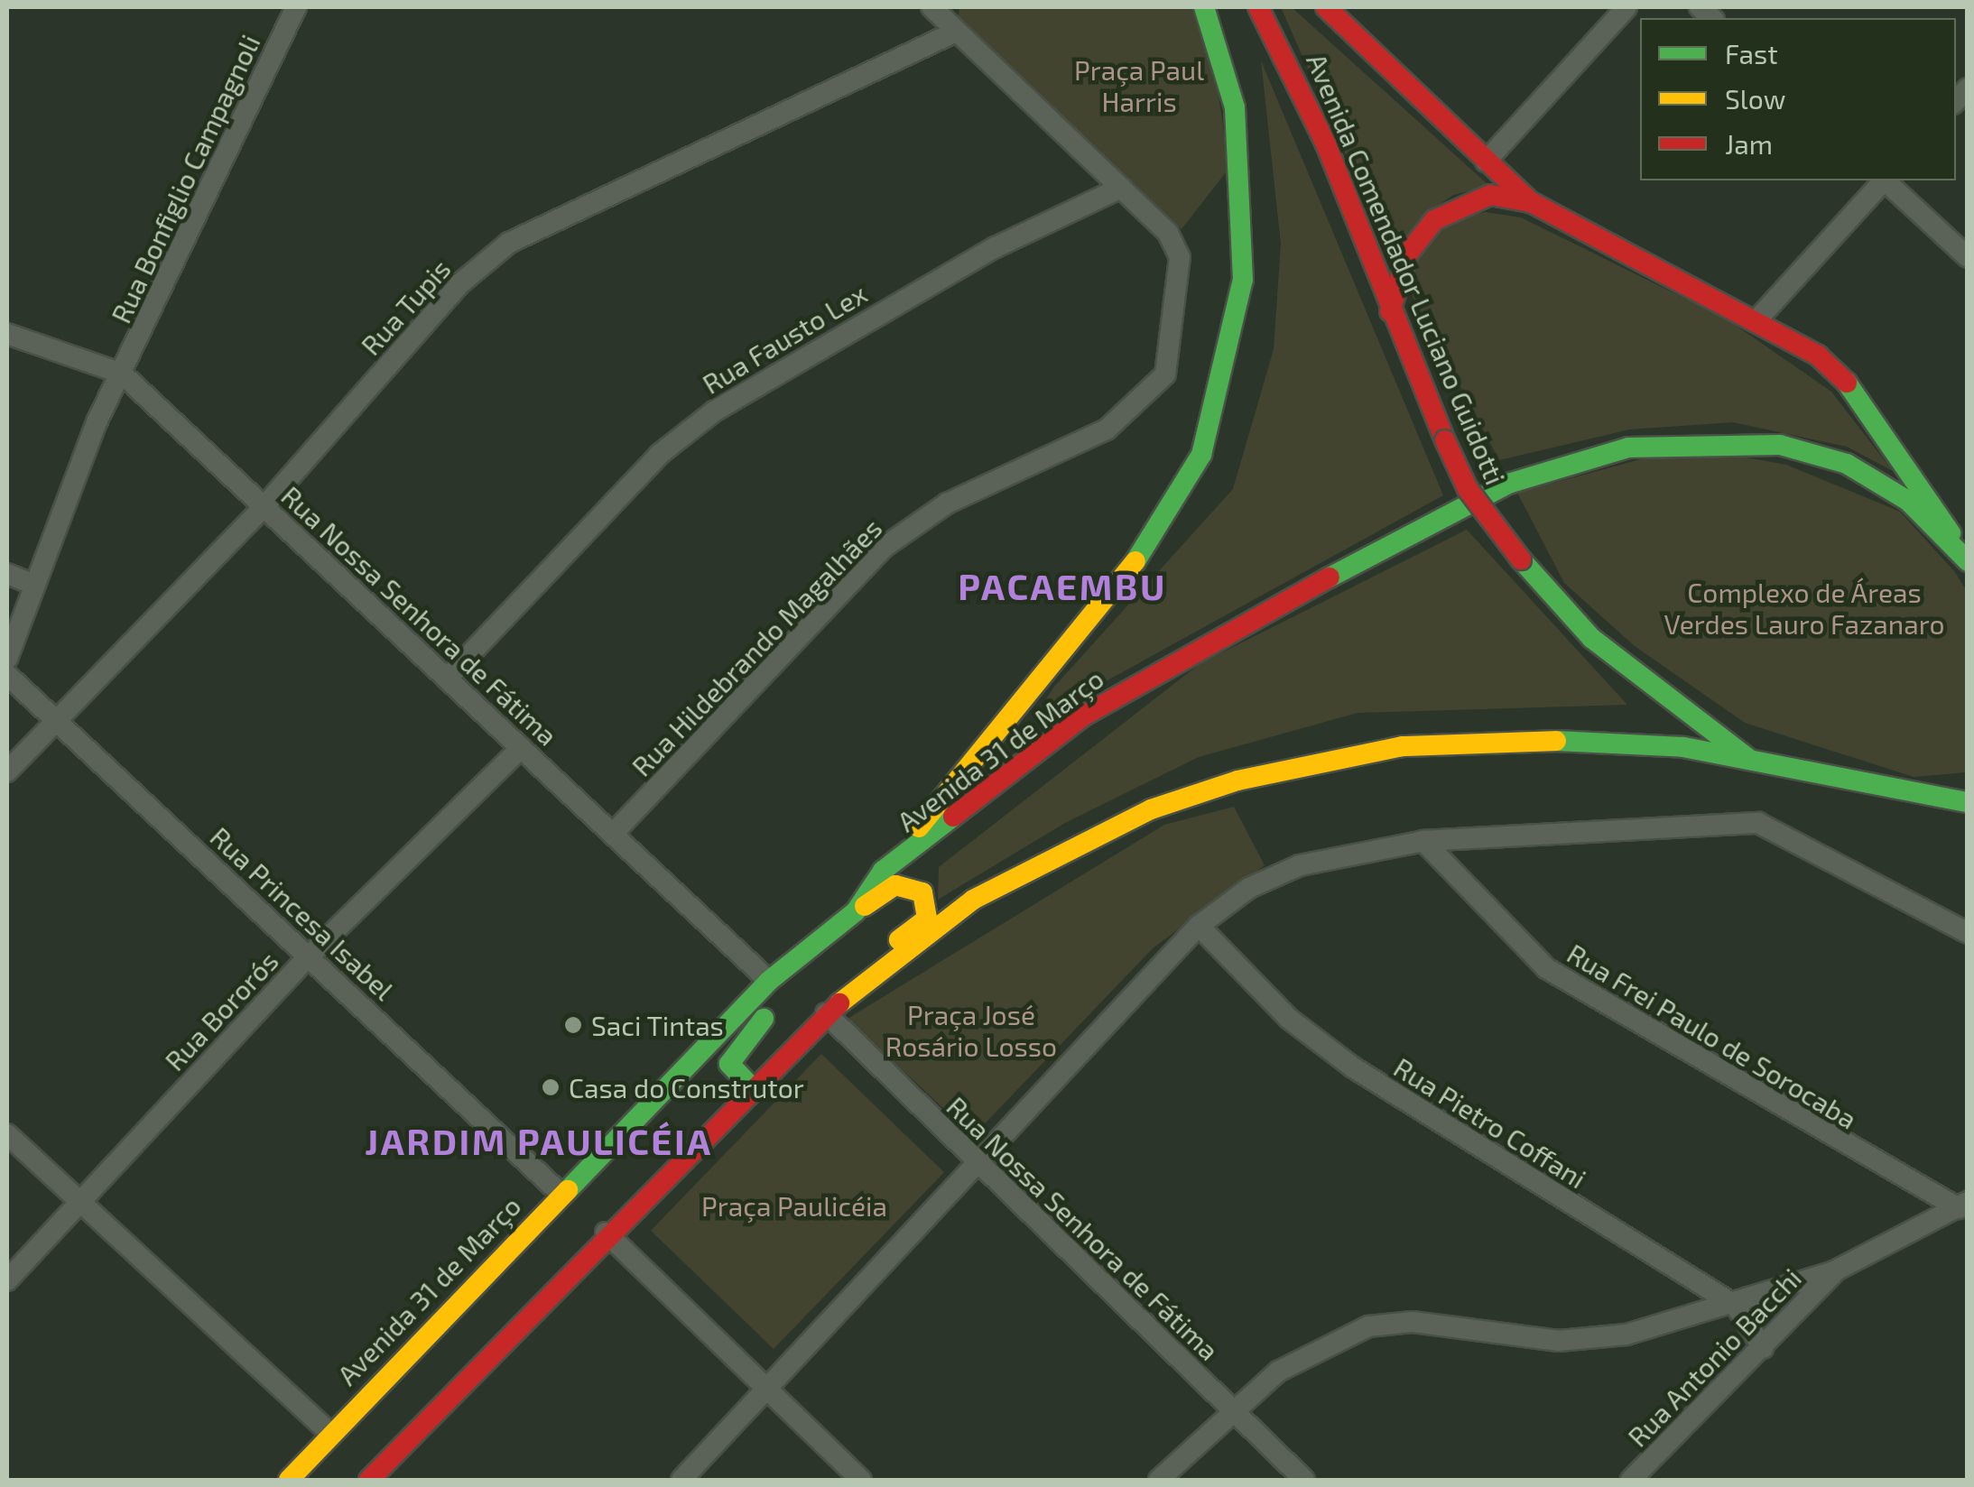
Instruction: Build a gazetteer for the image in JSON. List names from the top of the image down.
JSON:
{
  "streets": {
    "main road": ["Avenida Comendador Luciano Guidotti", "Avenida 31 de Março"],
    "street": [
      "Rua Bonfiglio Campagnoli",
      "Rua Tupis",
      "Rua Fausto Lex",
      "Rua Nossa Senhora de Fátima",
      "Rua Hildebrando Magalhães",
      "Rua Princesa Isabel",
      "Rua Bororós",
      "Rua Frei Paulo de Sorocaba",
      "Rua Pietro Coffani",
      "Rua Antonio Bacchi"
    ]
  },
  "crossings": [
    ["Rua Bonfiglio Campagnoli", "Rua Nossa Senhora de Fátima"],
    ["Avenida Comendador Luciano Guidotti", "Avenida 31 de Março"],
    ["Rua Tupis", "Rua Nossa Senhora de Fátima"],
    ["Rua Tupis", "Rua Princesa Isabel"],
    ["Rua Fausto Lex", "Rua Nossa Senhora de Fátima"],
    ["Rua Fausto Lex", "Rua Hildebrando Magalhães"],
    ["Rua Nossa Senhora de Fátima", "Rua Hildebrando Magalhães"],
    ["Rua Nossa Senhora de Fátima", "Avenida 31 de Março"],
    ["Rua Nossa Senhora de Fátima", "Rua Bororós"],
    ["Avenida 31 de Março", "Rua Princesa Isabel"],
    ["Rua Princesa Isabel", "Rua Bororós"],
    ["Rua Pietro Coffani", "Rua Antonio Bacchi"]
  ],
  "districts": ["PACAEMBU", "JARDIM PAULICÉIA"],
  "parks": [
    "Praça Paul Harris",
    "Complexo de Áreas Verdes Lauro Fazanaro",
    "Praça José Rosário Losso",
    "Praça Paulicéia"
  ],
  "places": ["Saci Tintas", "Casa do Construtor"],
  "legend": ["Fast", "Slow", "Jam"]
}
